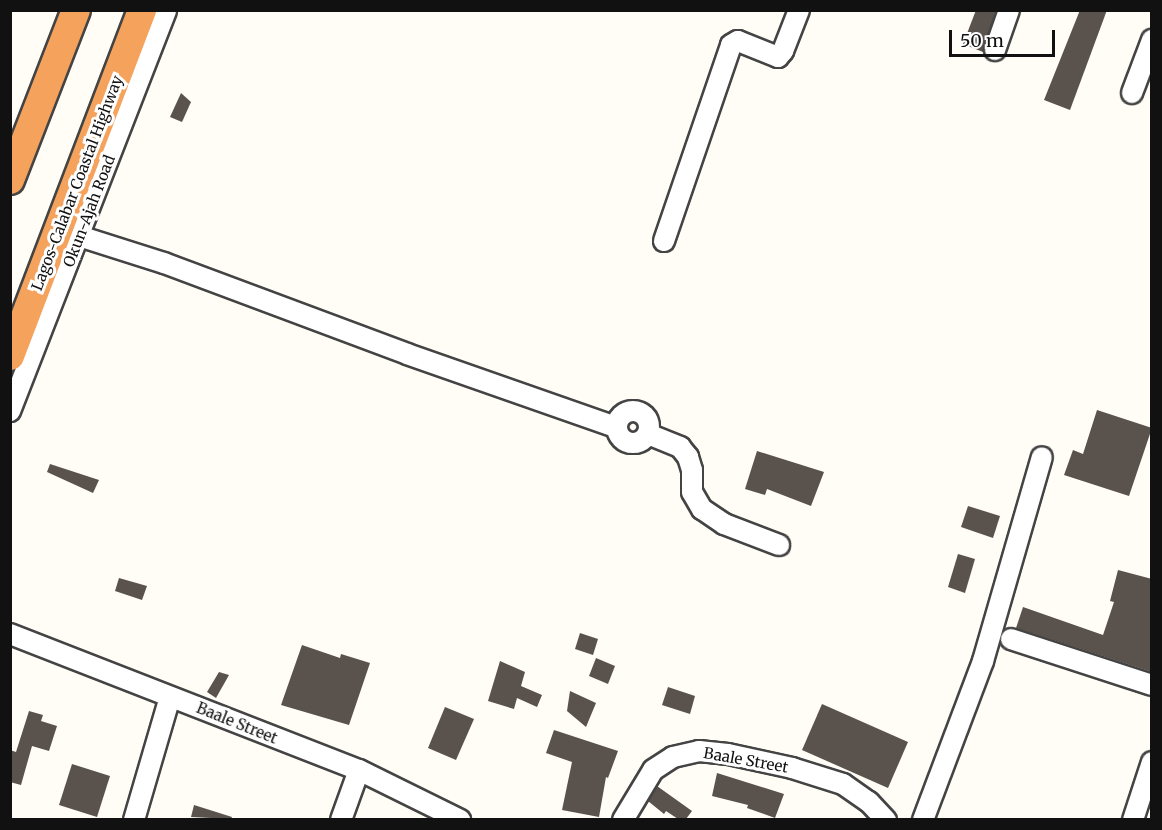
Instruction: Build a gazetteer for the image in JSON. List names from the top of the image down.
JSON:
{
  "streets": {
    "highway": ["Lagos-Calabar Coastal Highway"],
    "street": ["Okun-Ajah Road", "Baale Street"]
  },
  "scale_bar": "50 m"
}
